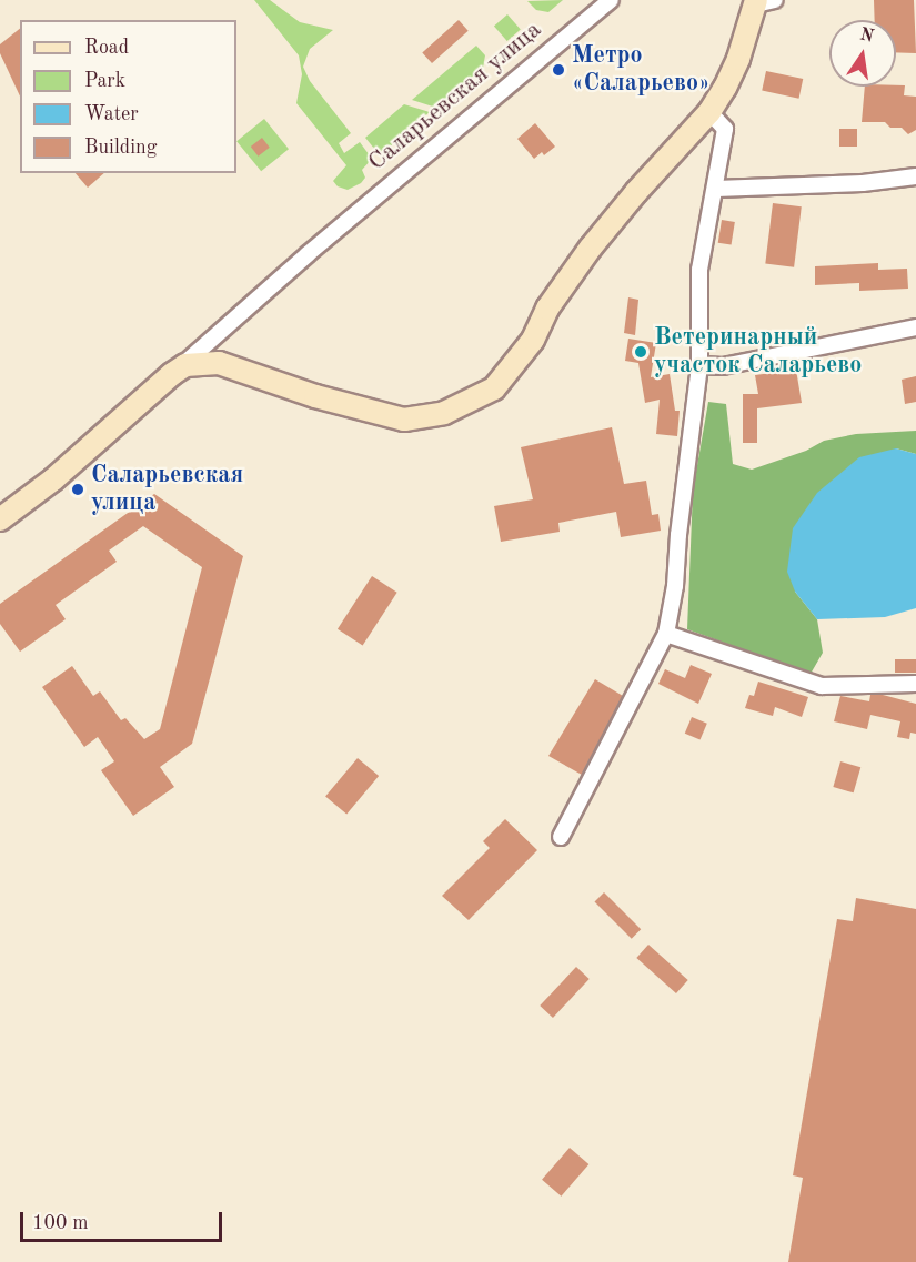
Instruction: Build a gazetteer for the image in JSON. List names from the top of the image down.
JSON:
{
  "streets": {
    "street": ["Саларьевская улица"]
  },
  "places": ["Метро «Саларьево»", "Ветеринарный участок Саларьево", "Саларьевская улица"],
  "legend": [
    "Road",
    "Park",
    "Water",
    "Building"
  ],
  "scale_bar": "100 m",
  "north": "top"
}
